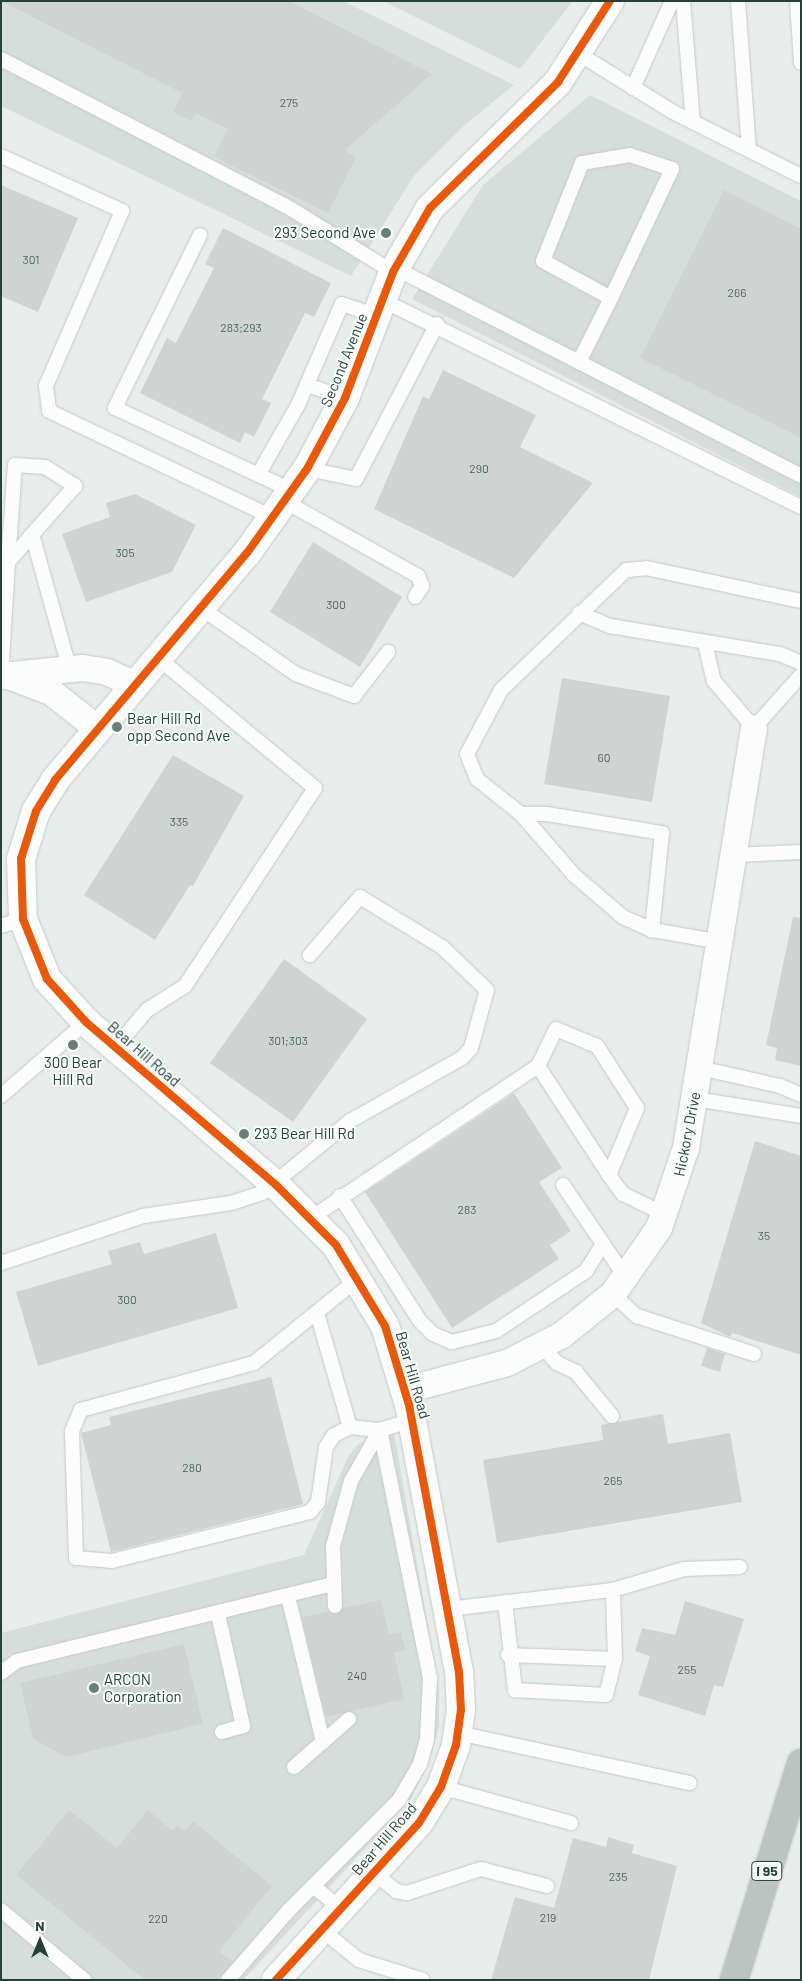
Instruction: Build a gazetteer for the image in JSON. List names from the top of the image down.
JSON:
{
  "streets": {
    "highway": ["I 95"],
    "street": ["Second Avenue", "Bear Hill Road", "Hickory Drive"]
  },
  "crossings": [
    ["Second Avenue", "Bear Hill Road"],
    ["Bear Hill Road", "Hickory Drive"]
  ],
  "places": [
    "293 Second Ave",
    "Bear Hill Rd opp Second Ave",
    "300 Bear Hill Rd",
    "293 Bear Hill Rd",
    "ARCON Corporation"
  ],
  "house_numbers": [
    "275",
    "301",
    "266",
    "283;293",
    "290",
    "305",
    "300",
    "60",
    "335",
    "301;303",
    "283",
    "35",
    "300",
    "280",
    "265",
    "255",
    "240",
    "235",
    "219",
    "220"
  ],
  "north": "top"
}
